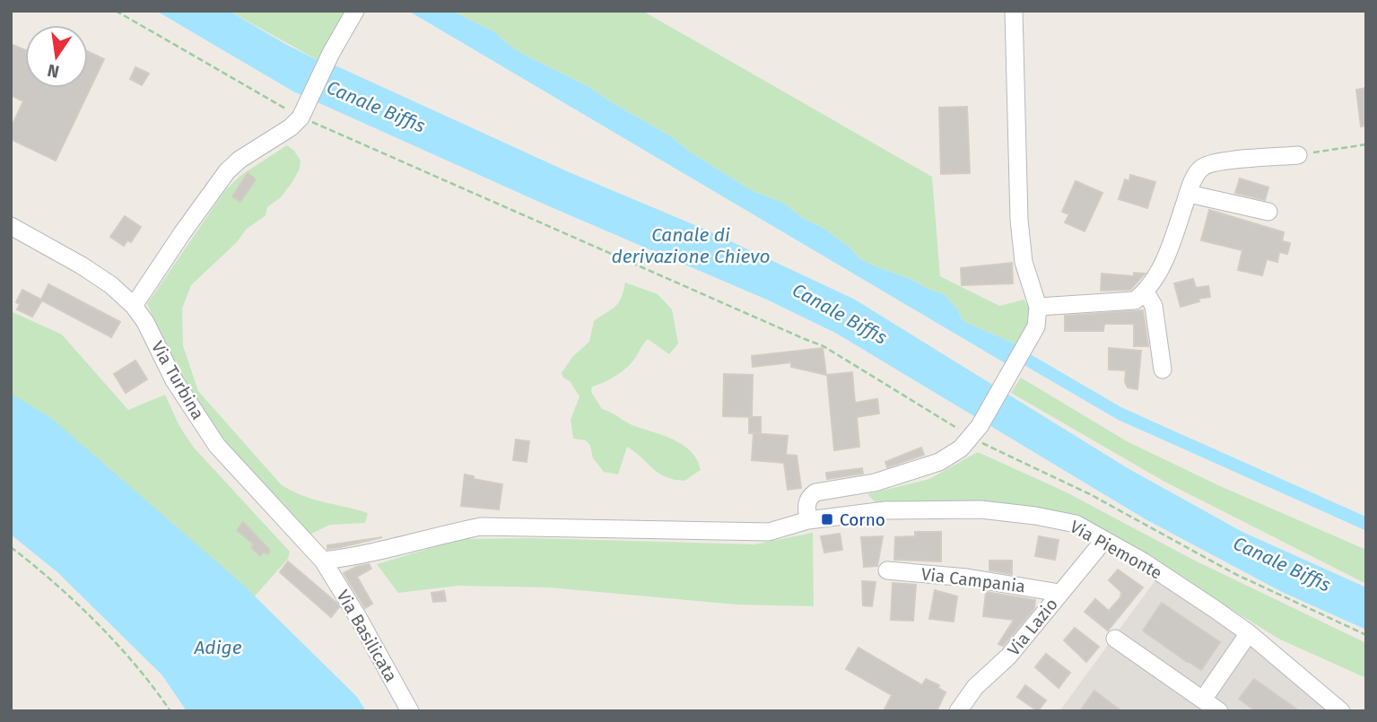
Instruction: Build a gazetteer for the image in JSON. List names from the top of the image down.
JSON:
{
  "streets": {
    "street": [
      "Via Turbina",
      "Via Piemonte",
      "Via Campania",
      "Via Lazio",
      "Via Basilicata"
    ]
  },
  "crossings": [
    ["Via Turbina", "Via Piemonte"],
    ["Via Turbina", "Via Basilicata"],
    ["Via Piemonte", "Via Lazio"],
    ["Via Piemonte", "Via Basilicata"],
    ["Via Campania", "Via Lazio"]
  ],
  "water": ["Canale Biffis", "Canale di derivazione Chievo", "Adige"],
  "places": {
    "transit": ["Corno"]
  },
  "north": "bottom"
}
